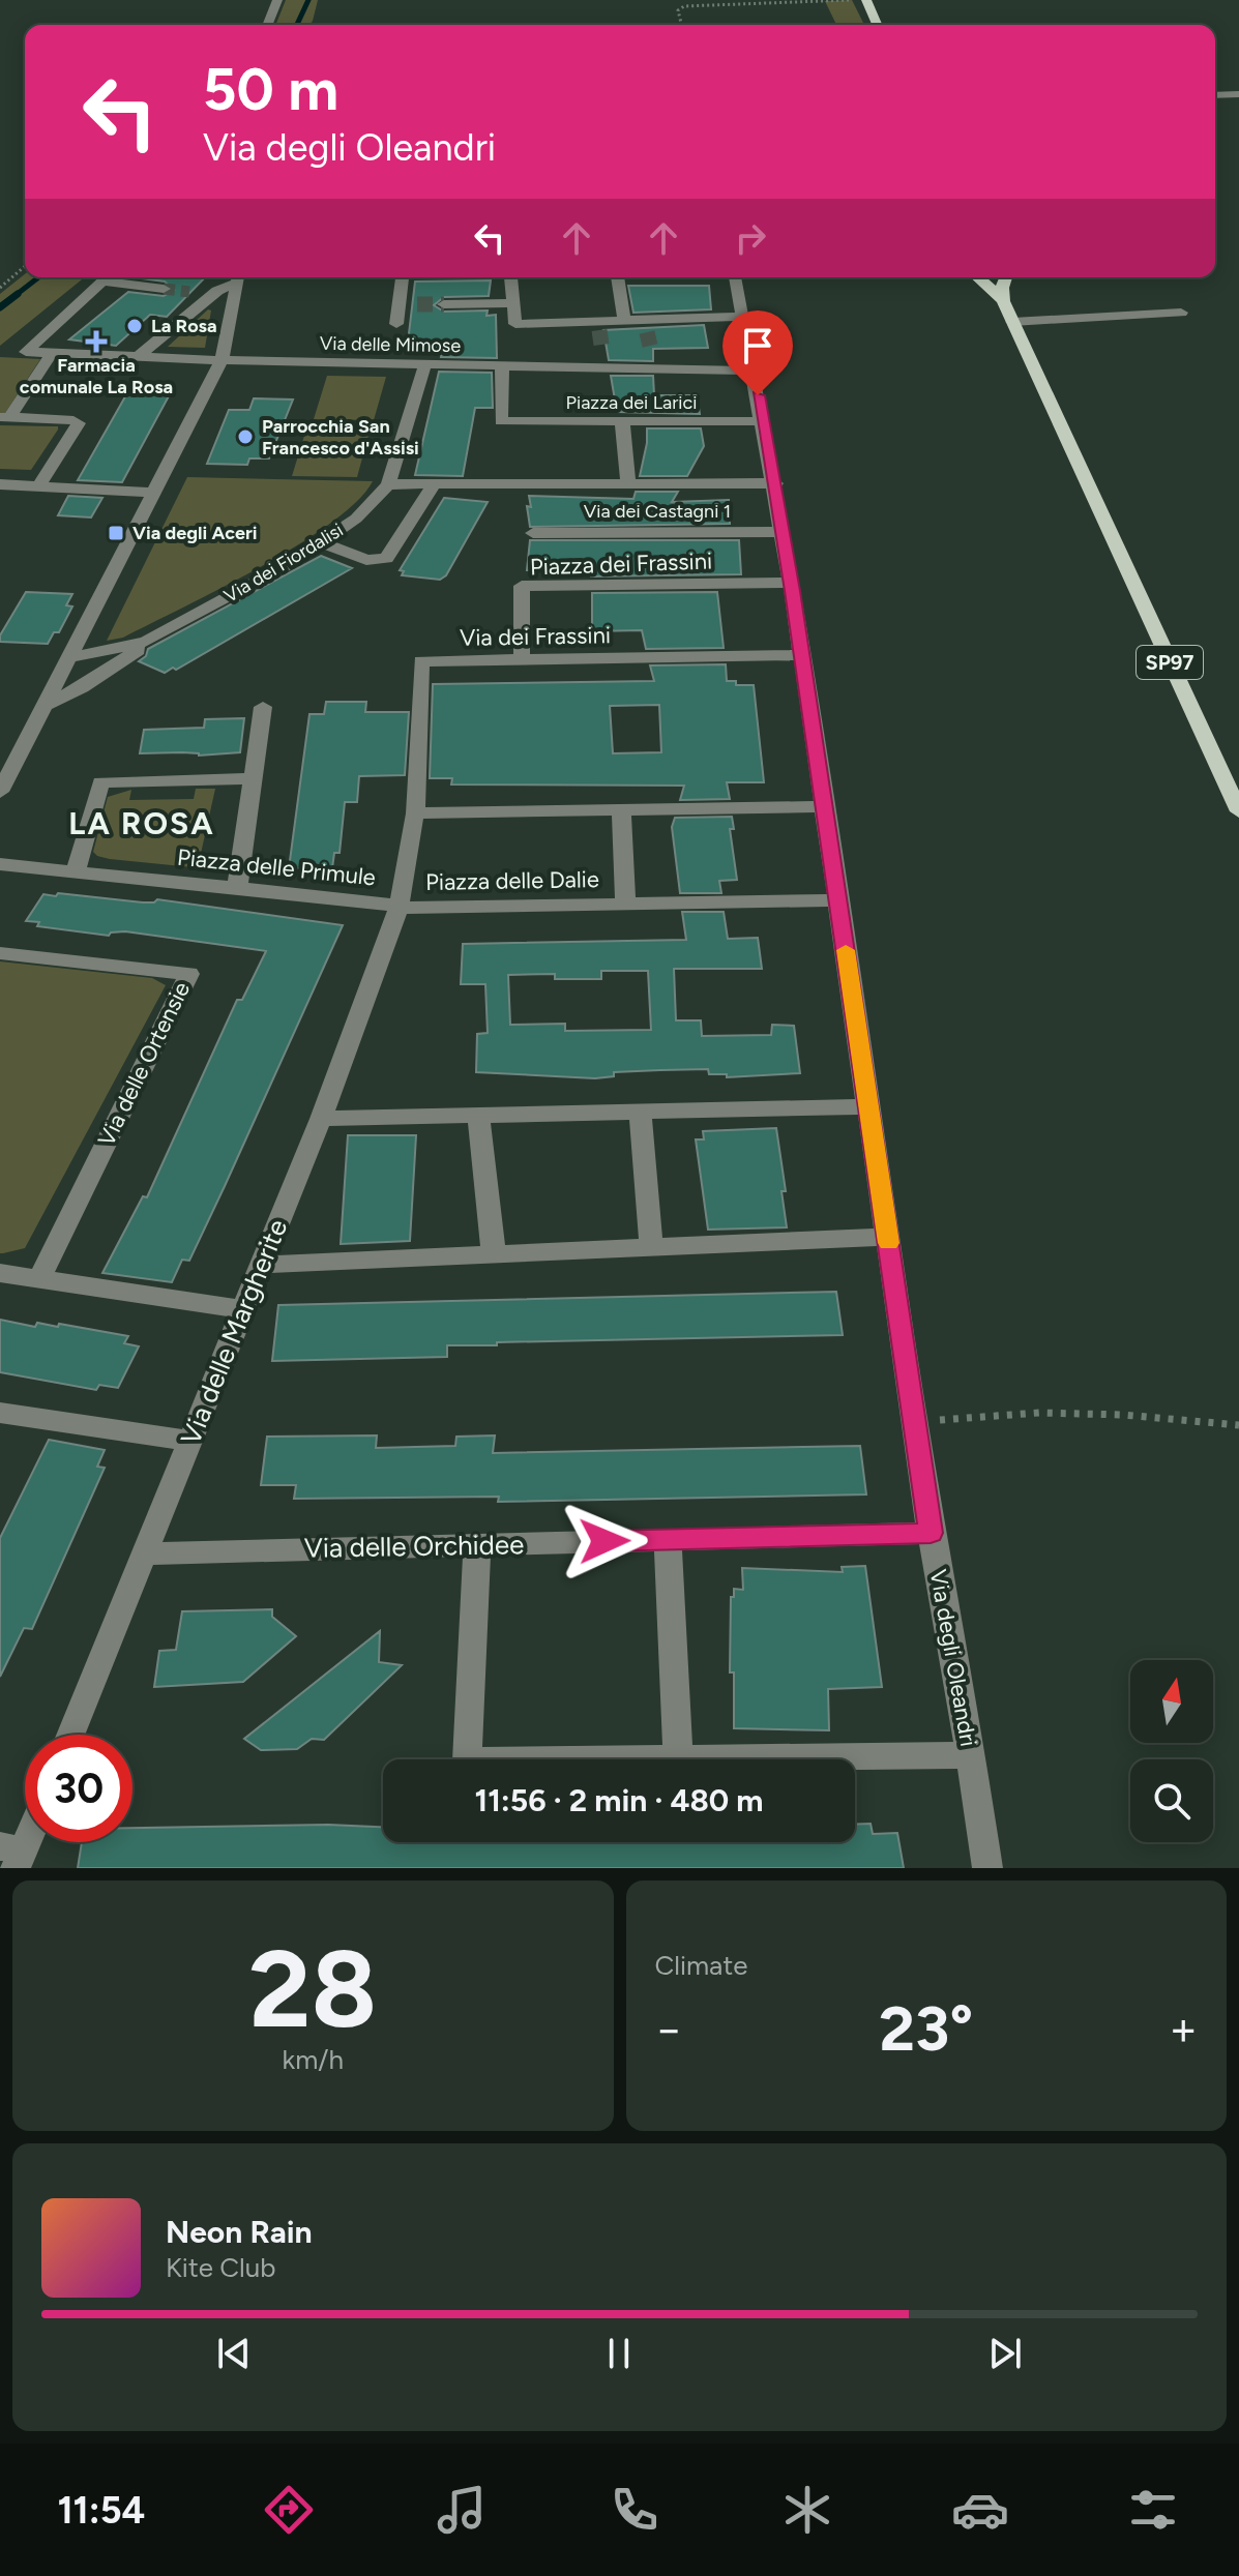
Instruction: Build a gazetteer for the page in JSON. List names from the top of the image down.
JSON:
{
  "streets": {
    "main road": ["SP97"],
    "street": [
      "Via delle Mimose",
      "Piazza dei Larici",
      "Via dei Castagni 1",
      "Via dei Fiordalisi",
      "Piazza dei Frassini",
      "Via dei Frassini",
      "Piazza delle Primule",
      "Piazza delle Dalie",
      "Via delle Ortensie",
      "Via delle Margherite",
      "Via delle Orchidee",
      "Via degli Oleandri"
    ]
  },
  "crossings": [
    ["Via delle Mimose", "Piazza dei Larici"],
    ["Via delle Mimose", "Via dei Fiordalisi"],
    ["Via delle Mimose", "Via degli Oleandri"],
    ["Piazza dei Larici", "Via degli Oleandri"],
    ["Via dei Castagni 1", "Via degli Oleandri"],
    ["Piazza dei Frassini", "Via dei Frassini"],
    ["Piazza dei Frassini", "Via degli Oleandri"],
    ["Via dei Frassini", "Via delle Margherite"],
    ["Via dei Frassini", "Via degli Oleandri"],
    ["Piazza delle Primule", "Piazza delle Dalie"],
    ["Piazza delle Primule", "Via delle Margherite"],
    ["Piazza delle Dalie", "Via delle Margherite"],
    ["Piazza delle Dalie", "Via degli Oleandri"],
    ["Via delle Margherite", "Via delle Orchidee"],
    ["Via delle Orchidee", "Via degli Oleandri"]
  ],
  "districts": ["LA ROSA"],
  "places": {
    "other": ["La Rosa", "Parrocchia San Francesco d'Assisi"],
    "health": ["Farmacia comunale La Rosa"],
    "transit": ["Via degli Aceri"]
  },
  "north": "top",
  "page": {
    "turn": ["50 m", "Via degli Oleandri"],
    "limit": "30",
    "trip": "11:56 · 2 min · 480 m",
    "tile": [
      ["28", "km/h"],
      "Climate"
    ],
    "heat": ["−", "23°", "+"],
    "song": ["Neon Rain", "Kite Club"],
    "tabs": "11:54"
  }
}
